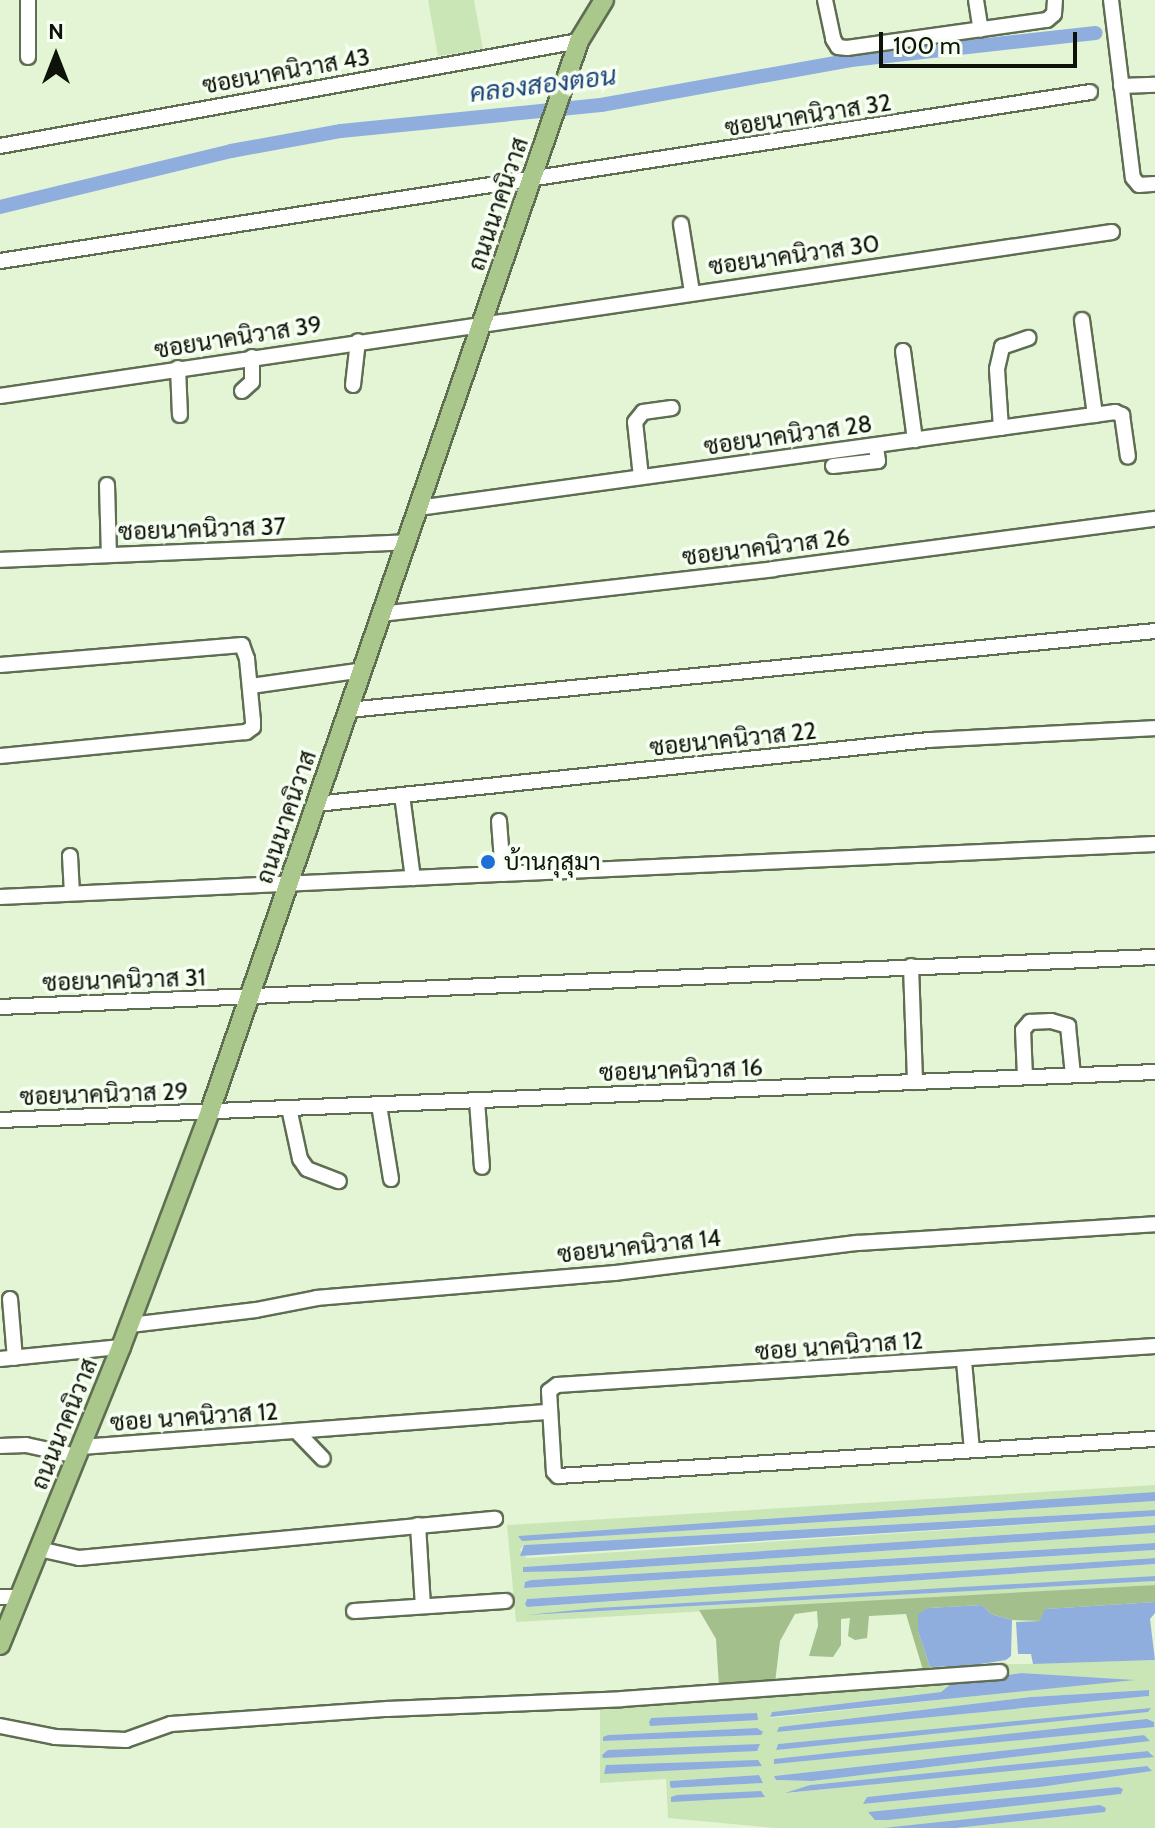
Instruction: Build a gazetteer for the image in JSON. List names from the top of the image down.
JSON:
{
  "streets": {
    "main road": ["ถนนนาคนิวาส"],
    "street": [
      "ซอยนาคนิวาส 43",
      "ซอยนาคนิวาส 32",
      "ซอยนาคนิวาส 30",
      "ซอยนาคนิวาส 39",
      "ซอยนาคนิวาส 28",
      "ซอยนาคนิวาส 37",
      "ซอยนาคนิวาส 26",
      "ซอยนาคนิวาส 22",
      "ซอยนาคนิวาส 31",
      "ซอยนาคนิวาส 16",
      "ซอยนาคนิวาส 29",
      "ซอยนาคนิวาส 14",
      "ซอย นาคนิวาส 12"
    ]
  },
  "crossings": [
    ["ซอยนาคนิวาส 43", "ถนนนาคนิวาส"],
    ["ซอยนาคนิวาส 32", "ถนนนาคนิวาส"],
    ["ถนนนาคนิวาส", "ซอยนาคนิวาส 30"],
    ["ถนนนาคนิวาส", "ซอยนาคนิวาส 39"],
    ["ถนนนาคนิวาส", "ซอยนาคนิวาส 28"],
    ["ถนนนาคนิวาส", "ซอยนาคนิวาส 37"],
    ["ถนนนาคนิวาส", "ซอยนาคนิวาส 26"],
    ["ถนนนาคนิวาส", "ซอยนาคนิวาส 22"],
    ["ถนนนาคนิวาส", "ซอยนาคนิวาส 31"],
    ["ถนนนาคนิวาส", "ซอยนาคนิวาส 16"],
    ["ถนนนาคนิวาส", "ซอยนาคนิวาส 29"],
    ["ถนนนาคนิวาส", "ซอยนาคนิวาส 14"],
    ["ถนนนาคนิวาส", "ซอย นาคนิวาส 12"],
    ["ซอยนาคนิวาส 30", "ซอยนาคนิวาส 39"],
    ["ซอยนาคนิวาส 16", "ซอยนาคนิวาส 29"]
  ],
  "water": ["คลองสองตอน"],
  "places": ["บ้านกุสุมา"],
  "scale_bar": "100 m",
  "north": "top"
}
